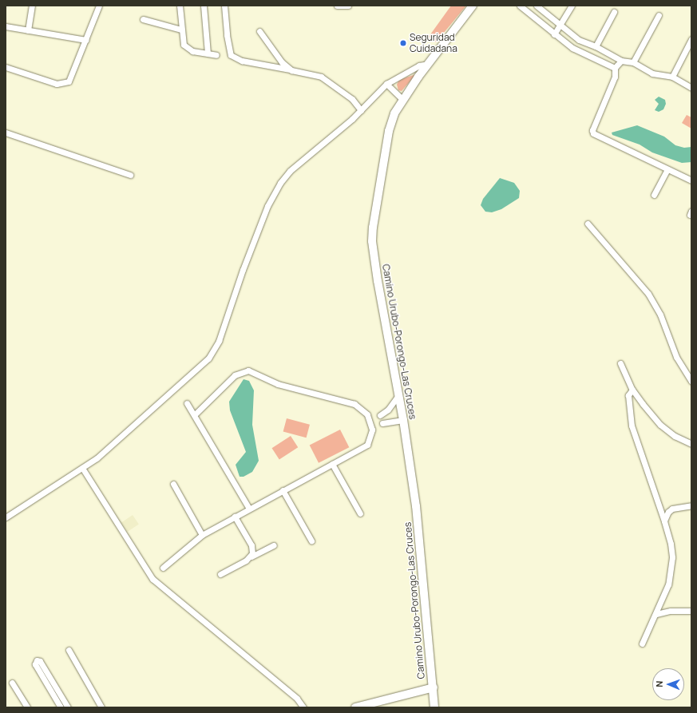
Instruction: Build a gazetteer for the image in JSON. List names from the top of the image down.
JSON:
{
  "streets": {
    "main road": ["Camino Urubo-Porongo-Las Cruces"]
  },
  "places": ["Seguridad Cuidadana"],
  "north": "left"
}
